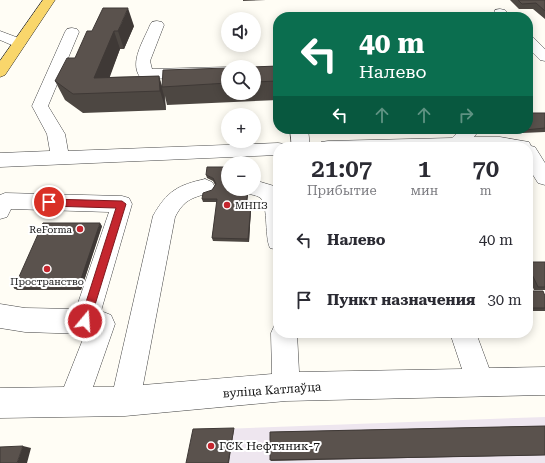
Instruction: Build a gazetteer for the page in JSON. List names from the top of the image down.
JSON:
{
  "streets": {
    "street": ["вуліца Катлаўца"]
  },
  "places": [
    "МНПЗ",
    "ReForma",
    "Пространство",
    "ГСК Нефтяник-7"
  ],
  "page": {
    "map_buttons": ["+", "−"],
    "turn": ["40 m", "Налево"],
    "eta": [
      "21:07",
      "Прибытие",
      "1",
      "мин",
      "70",
      "m"
    ],
    "list": [
      {
        "name": "Налево",
        "value": "40 m"
      },
      {
        "name": "Пункт назначения",
        "value": "30 m"
      }
    ]
  }
}
